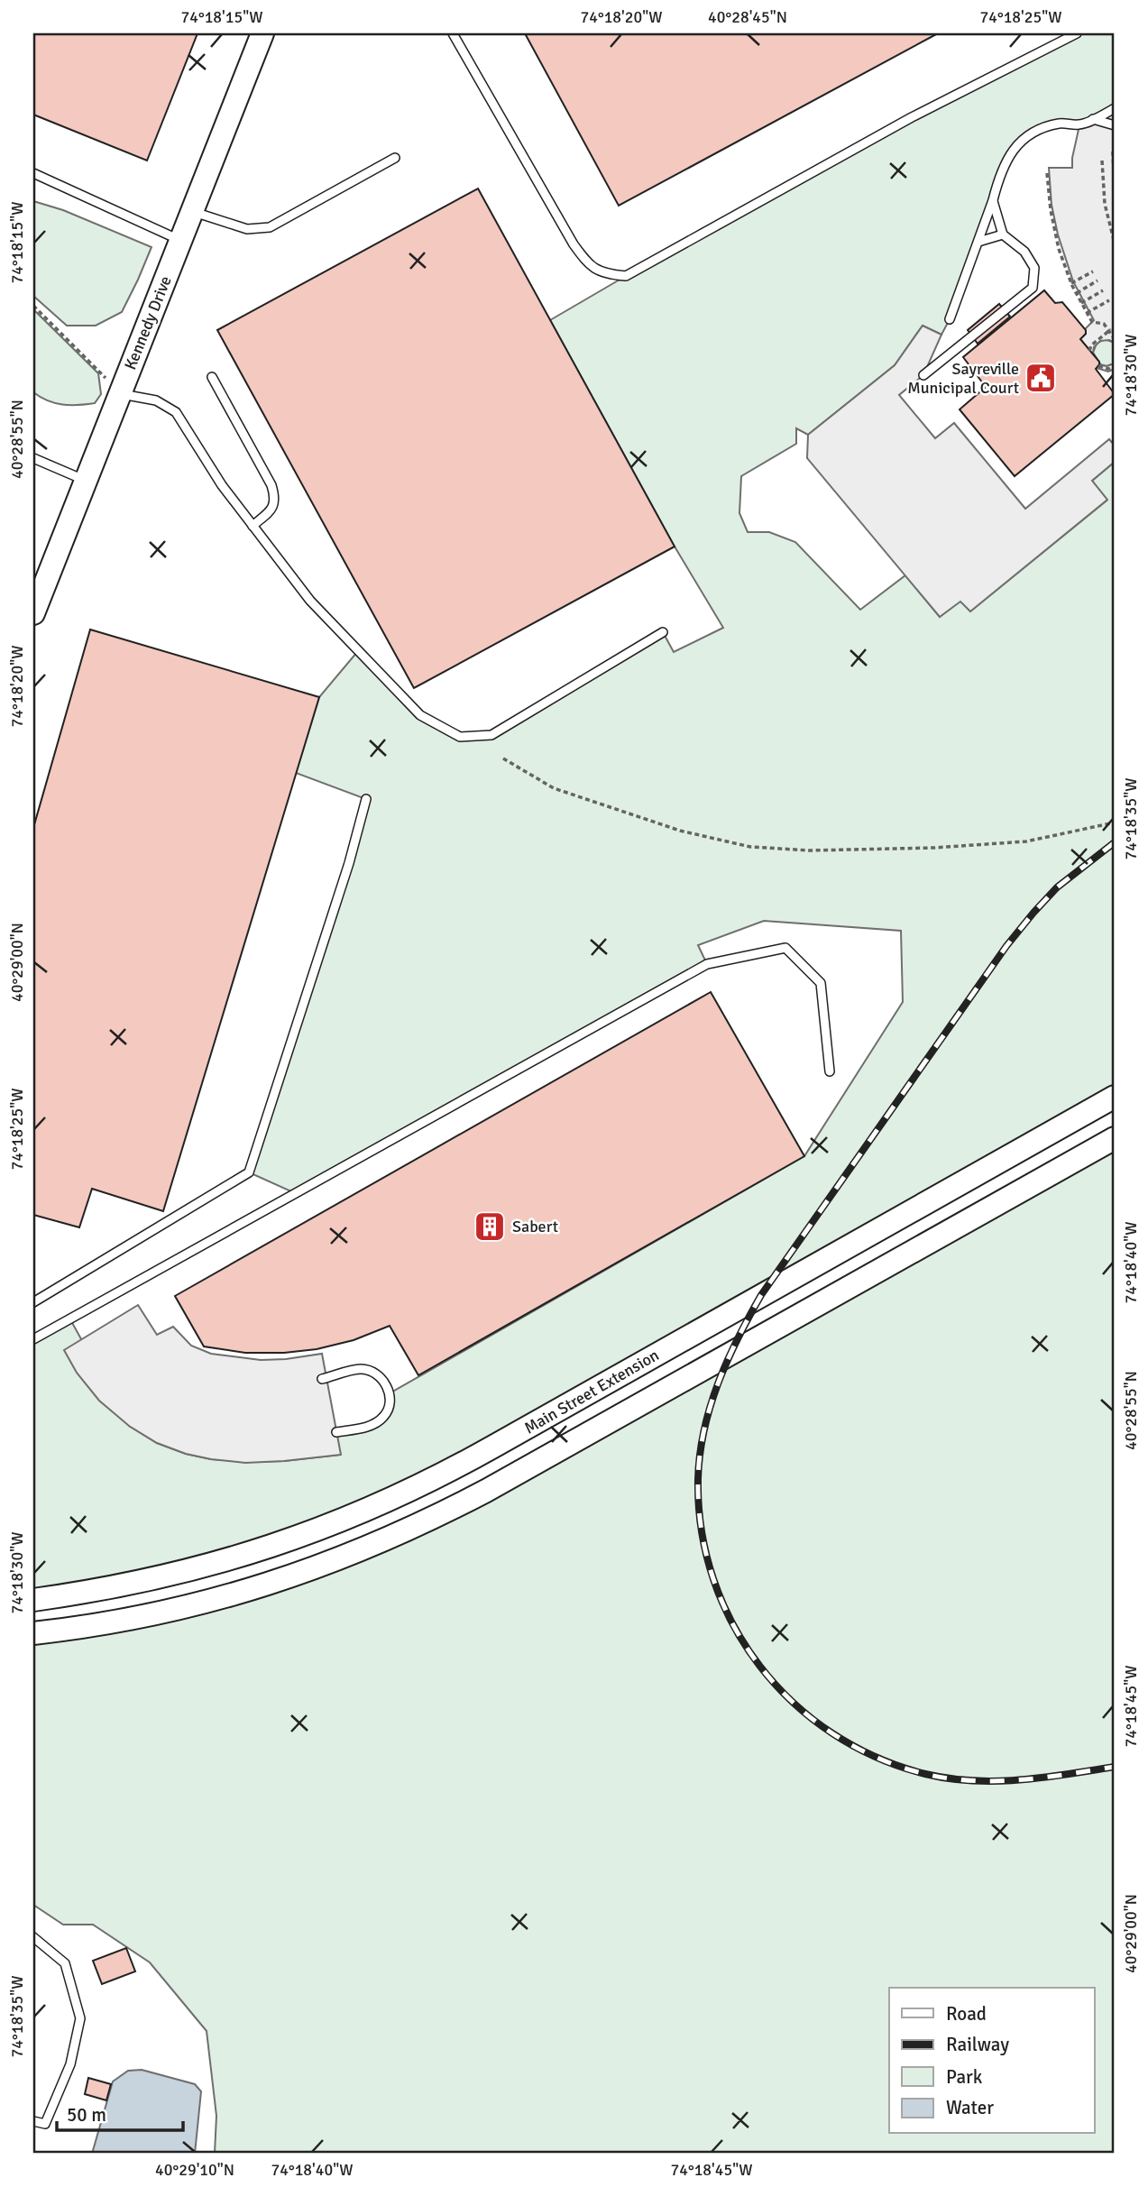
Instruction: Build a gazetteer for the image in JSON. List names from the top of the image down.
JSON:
{
  "streets": {
    "main road": ["Kennedy Drive", "Main Street Extension"]
  },
  "places": {
    "public building": ["Sayreville Municipal Court"],
    "building": ["Sabert"]
  },
  "legend": [
    "Road",
    "Railway",
    "Park",
    "Water"
  ],
  "scale_bar": "50 m",
  "coordinates": [
    "74°18'15\"W",
    "74°18'20\"W",
    "40°28'45\"N",
    "74°18'25\"W",
    "74°18'30\"W",
    "40°28'55\"N",
    "74°18'35\"W",
    "40°29'00\"N",
    "74°18'40\"W",
    "74°18'45\"W",
    "40°29'10\"N"
  ]
}
